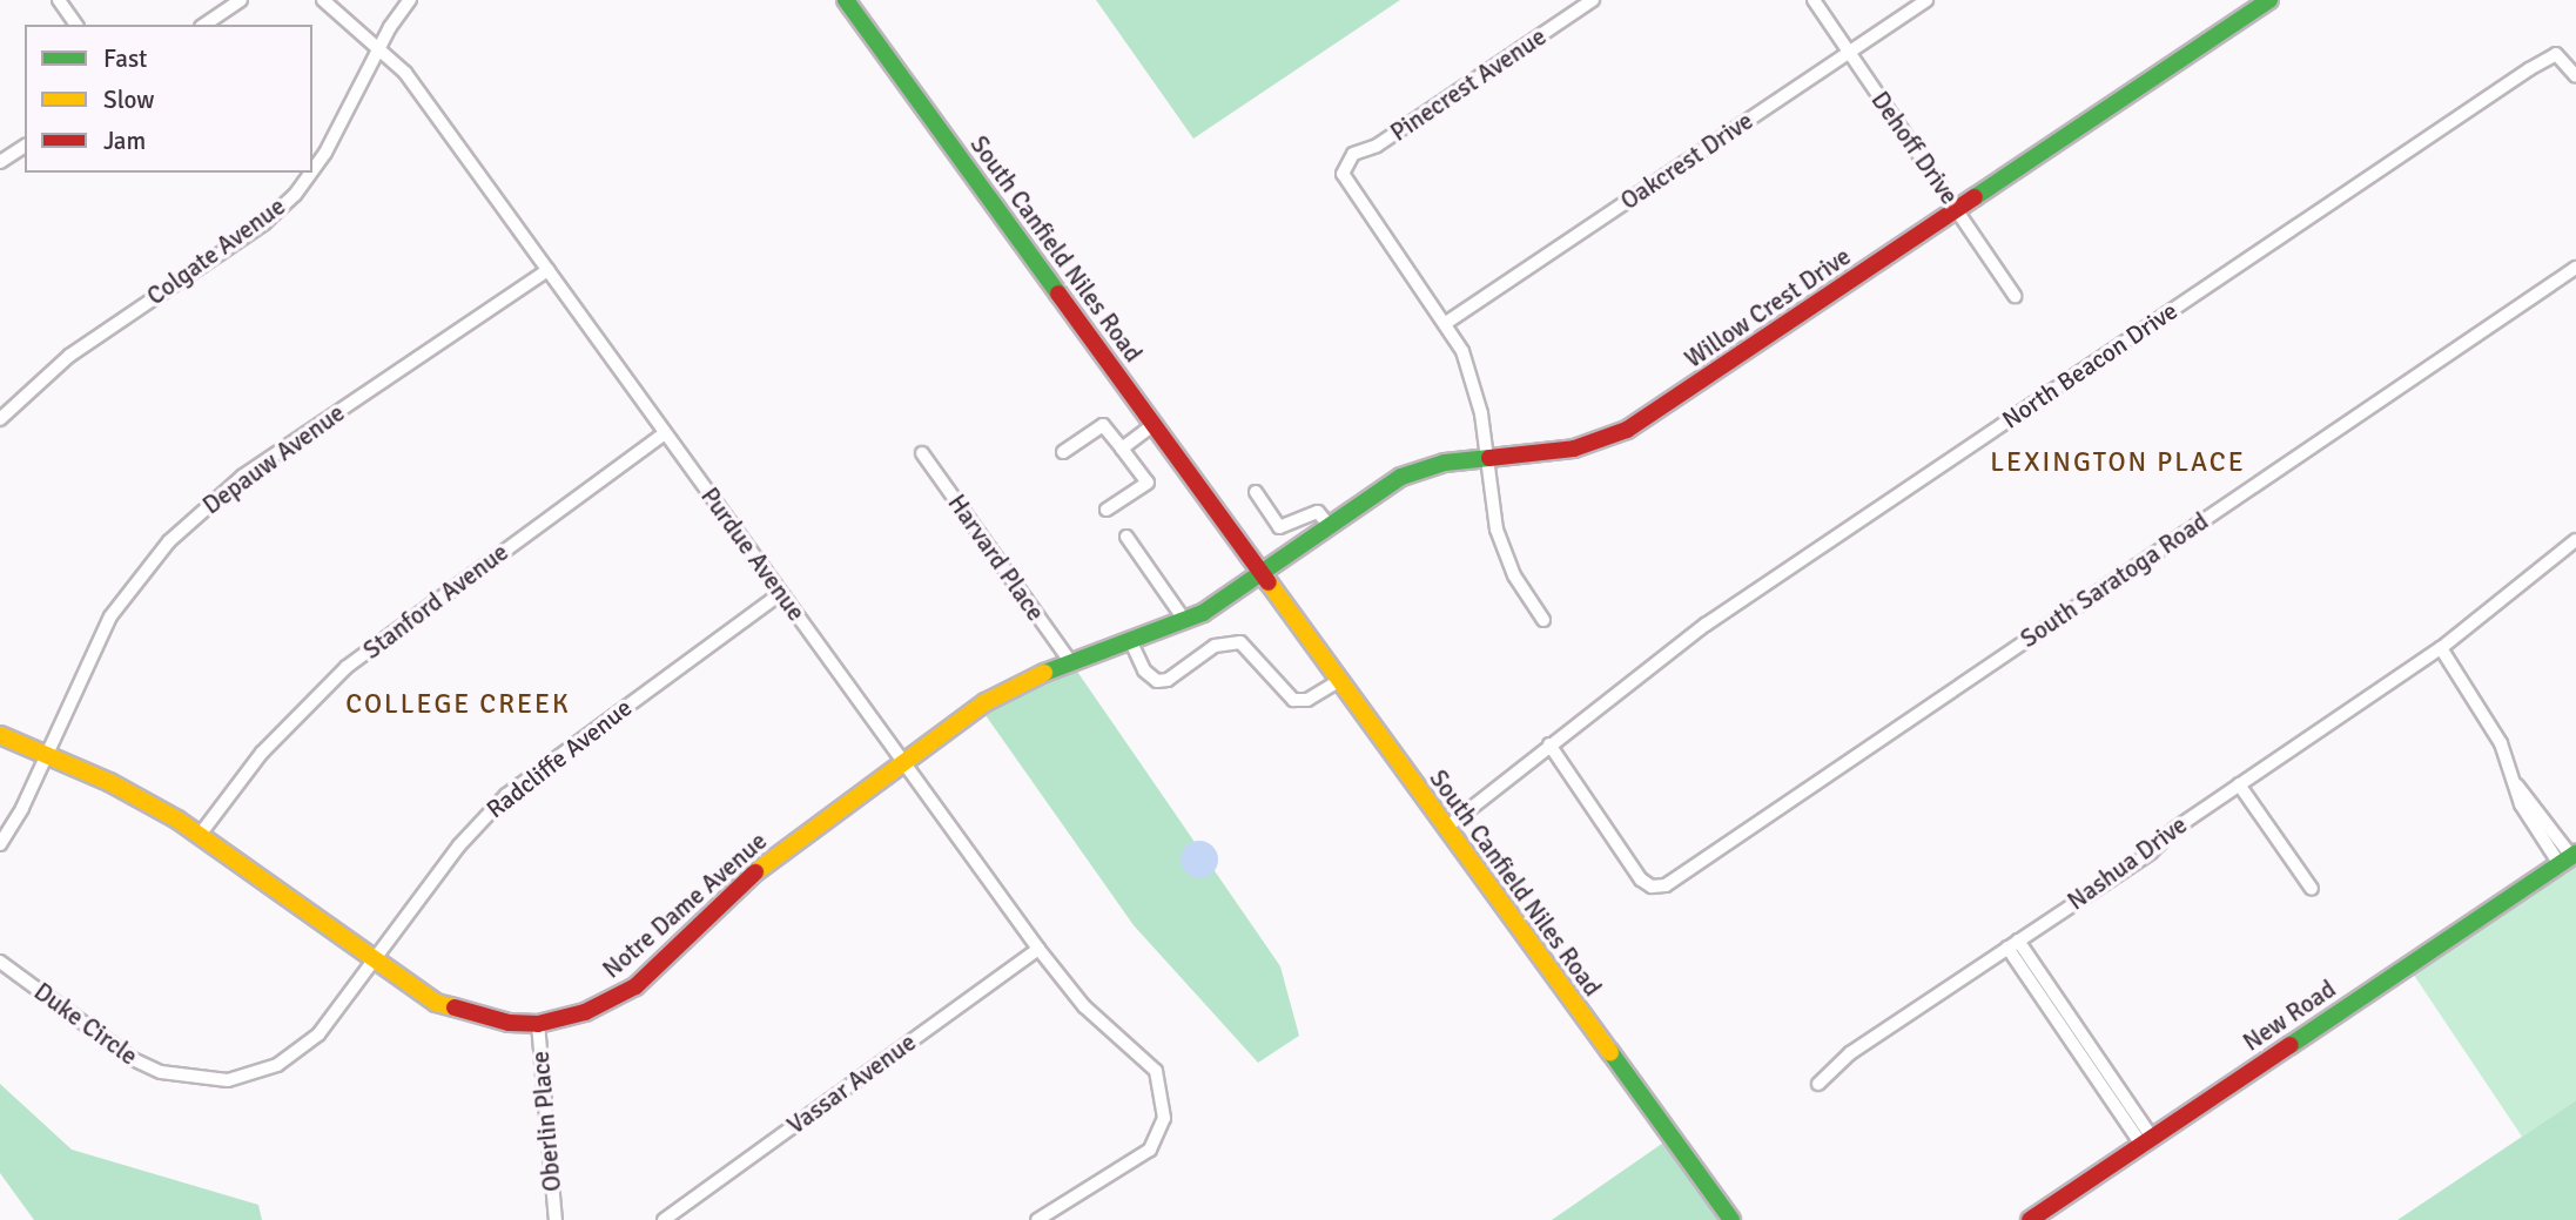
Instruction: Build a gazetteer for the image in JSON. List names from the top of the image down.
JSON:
{
  "streets": {
    "street": [
      "Pinecrest Avenue",
      "Dehoff Drive",
      "Oakcrest Drive",
      "South Canfield Niles Road",
      "Colgate Avenue",
      "Willow Crest Drive",
      "North Beacon Drive",
      "Depauw Avenue",
      "Purdue Avenue",
      "Harvard Place",
      "South Saratoga Road",
      "Stanford Avenue",
      "Radcliffe Avenue",
      "Nashua Drive",
      "Notre Dame Avenue",
      "New Road",
      "Duke Circle",
      "Vassar Avenue",
      "Oberlin Place"
    ]
  },
  "crossings": [
    ["Pinecrest Avenue", "Oakcrest Drive"],
    ["Dehoff Drive", "Oakcrest Drive"],
    ["Dehoff Drive", "Willow Crest Drive"],
    ["South Canfield Niles Road", "Willow Crest Drive"],
    ["South Canfield Niles Road", "North Beacon Drive"],
    ["South Canfield Niles Road", "Notre Dame Avenue"],
    ["Colgate Avenue", "Purdue Avenue"],
    ["Willow Crest Drive", "Notre Dame Avenue"],
    ["North Beacon Drive", "South Saratoga Road"],
    ["Depauw Avenue", "Purdue Avenue"],
    ["Depauw Avenue", "Notre Dame Avenue"],
    ["Purdue Avenue", "Stanford Avenue"],
    ["Purdue Avenue", "Radcliffe Avenue"],
    ["Purdue Avenue", "Notre Dame Avenue"],
    ["Purdue Avenue", "Vassar Avenue"],
    ["Harvard Place", "Notre Dame Avenue"],
    ["Stanford Avenue", "Notre Dame Avenue"],
    ["Radcliffe Avenue", "Notre Dame Avenue"],
    ["Radcliffe Avenue", "Duke Circle"],
    ["Notre Dame Avenue", "Duke Circle"],
    ["Notre Dame Avenue", "Oberlin Place"]
  ],
  "districts": ["LEXINGTON PLACE", "COLLEGE CREEK"],
  "legend": ["Fast", "Slow", "Jam"]
}
